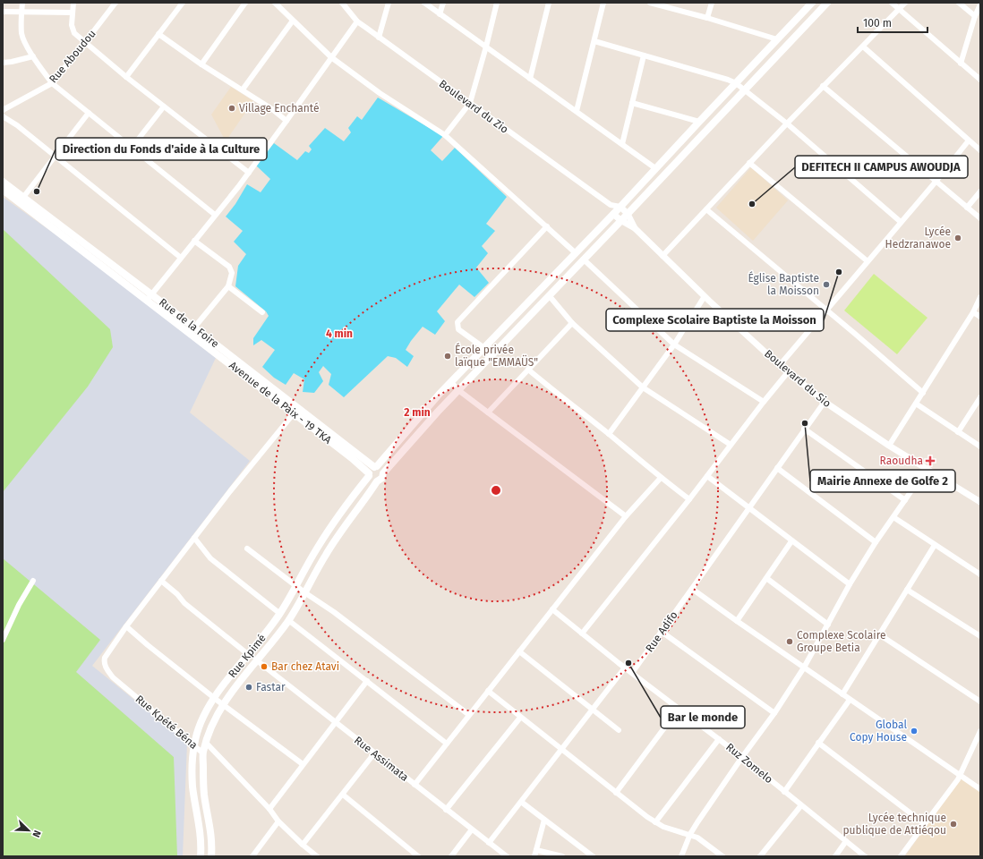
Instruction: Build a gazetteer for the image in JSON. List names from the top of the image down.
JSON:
{
  "streets": {
    "main road": [
      "Rue de la Foire",
      "Avenue de la Paix - 19 TKA",
      "Rue Kpimé",
      "Rue Kpété Béna"
    ],
    "street": [
      "Rue Aboudou",
      "Boulevard du Zio",
      "Boulevard du Sio",
      "Rue Adifo",
      "Rue Assimata",
      "Ruz Zomelo"
    ]
  },
  "crossings": [
    ["Boulevard du Zio", "Boulevard du Sio"],
    ["Rue de la Foire", "Avenue de la Paix - 19 TKA"],
    ["Rue de la Foire", "Rue Kpimé"],
    ["Boulevard du Sio", "Rue Adifo"],
    ["Avenue de la Paix - 19 TKA", "Rue Kpimé"],
    ["Rue Adifo", "Ruz Zomelo"],
    ["Rue Kpimé", "Rue Kpété Béna"]
  ],
  "places": {
    "other": [
      "Village Enchanté",
      "Direction du Fonds d'aide à la Culture",
      "DEFITECH II CAMPUS AWOUDJA",
      "Lycée Hedzranawoe",
      "Complexe Scolaire Baptiste la Moisson",
      "Église Baptiste la Moisson",
      "École privée laïque \"EMMAÜS\"",
      "Mairie Annexe de Golfe 2",
      "Complexe Scolaire Groupe Betia",
      "Bar le monde",
      "Bar chez Atavi",
      "Fastar",
      "Global Copy House",
      "Lycée technique publique de Attiéqou"
    ],
    "health": ["Raoudha"]
  },
  "scale_bar": "100 m",
  "north": "bottom right",
  "rings": ["4 min", "2 min"]
}
